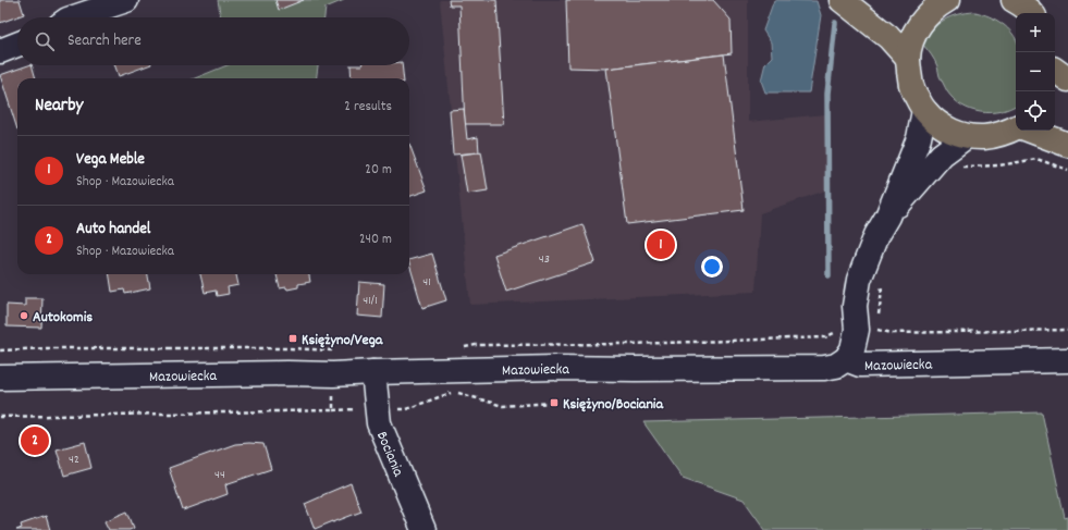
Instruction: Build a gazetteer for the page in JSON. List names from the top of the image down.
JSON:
{
  "streets": {
    "street": ["Mazowiecka", "Bociania"]
  },
  "crossings": [
    ["Mazowiecka", "Bociania"]
  ],
  "places": {
    "other": ["Autokomis"],
    "transit": ["Księżyno/Vega", "Księżyno/Bociania"]
  },
  "house_numbers": [
    "43",
    "41",
    "41/1",
    "42",
    "44"
  ],
  "page": {
    "map_buttons": ["+", "−"],
    "search": "Search here",
    "heading": ["Nearby", "2 results"],
    "list": [
      {
        "mark": "1",
        "name": "Vega Meble",
        "note": "Shop · Mazowiecka",
        "value": "20 m"
      },
      {
        "mark": "2",
        "name": "Auto handel",
        "note": "Shop · Mazowiecka",
        "value": "240 m"
      }
    ],
    "pins": ["1", "2"]
  }
}
